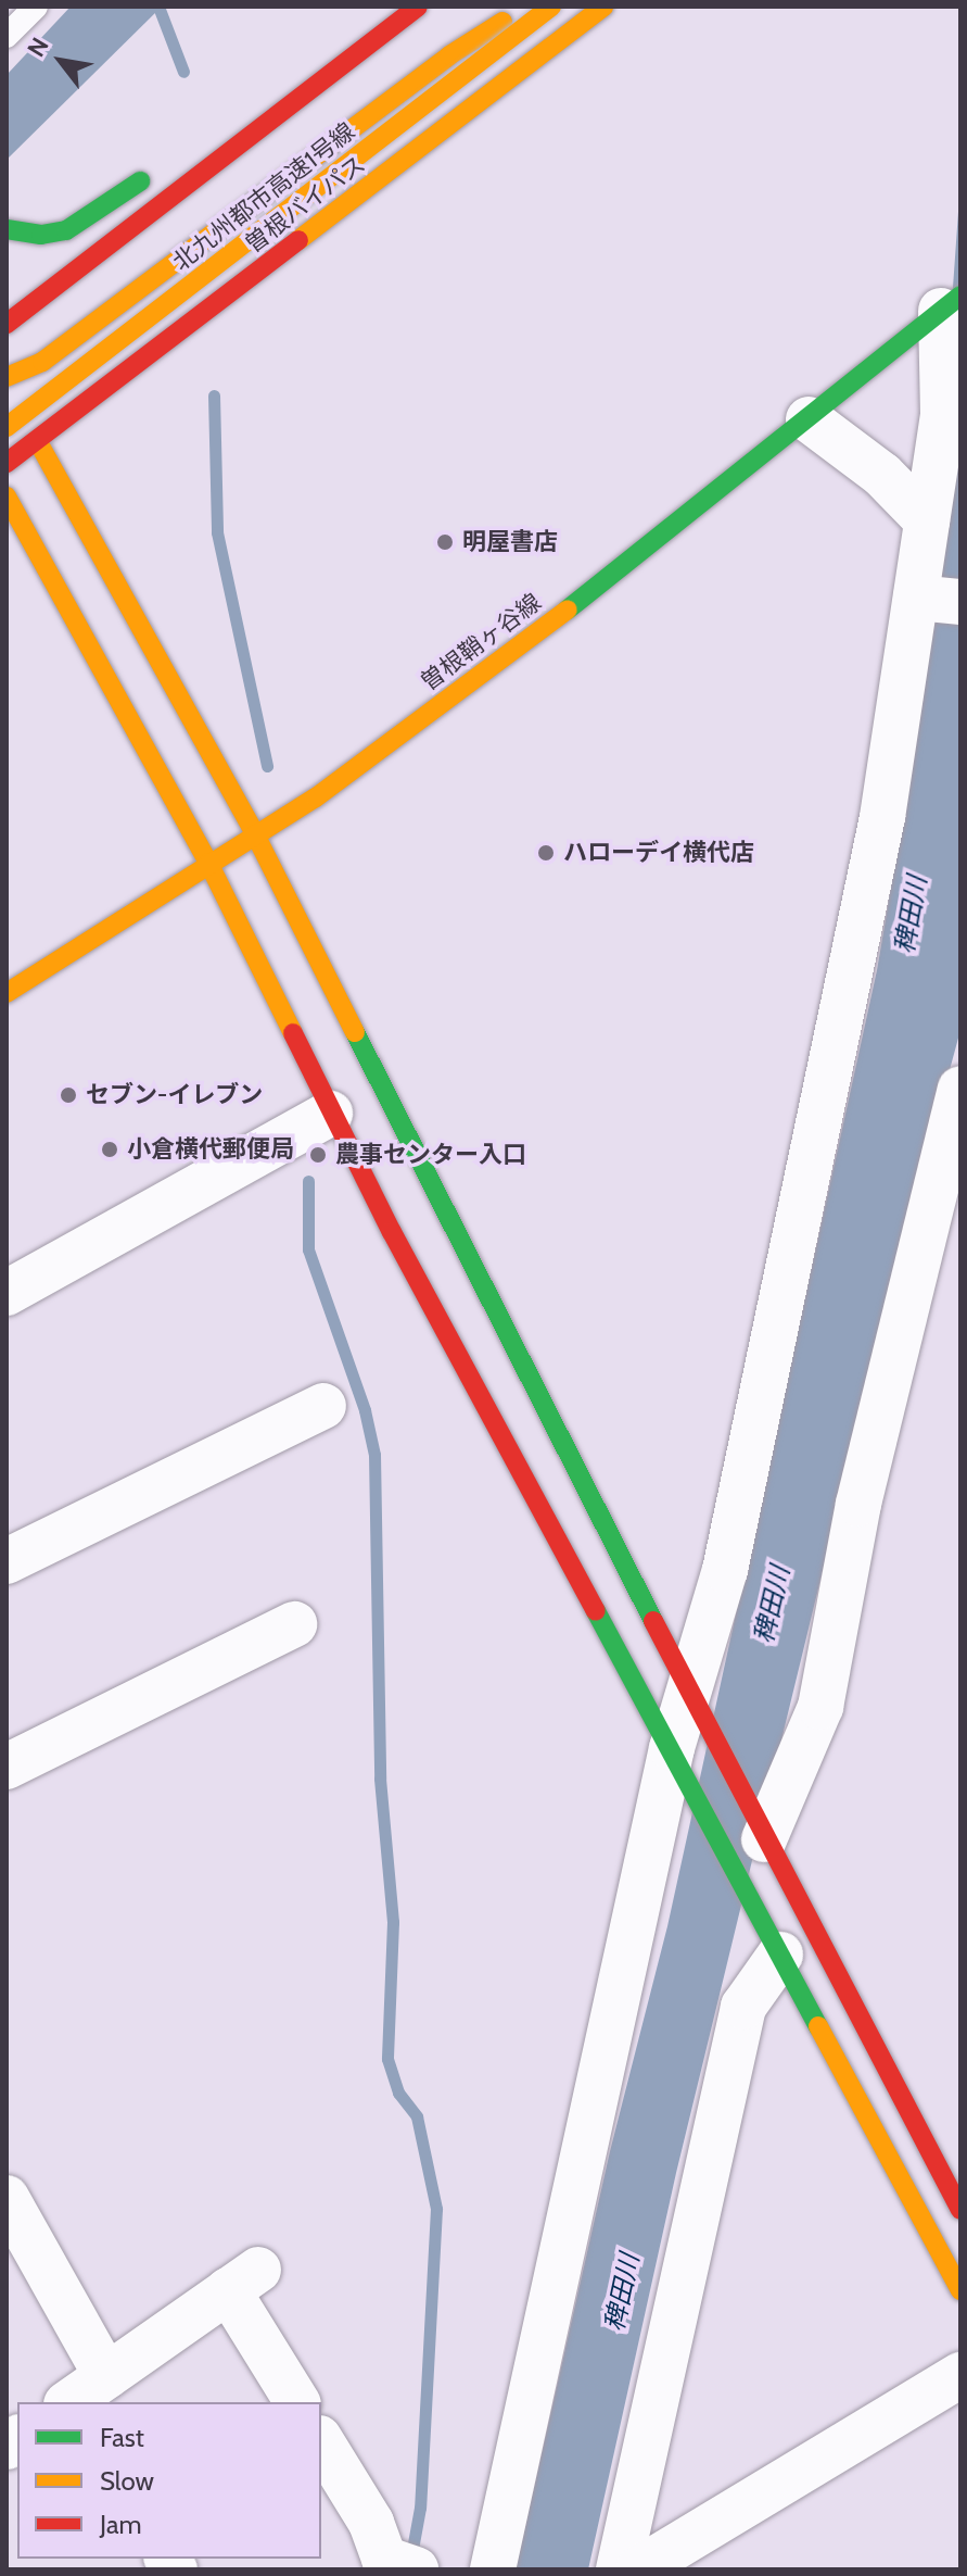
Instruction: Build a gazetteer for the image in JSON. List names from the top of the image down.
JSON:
{
  "streets": {
    "main road": ["北九州都市高速1号線", "曽根バイパス", "曽根鞘ヶ谷線"]
  },
  "water": ["稗田川"],
  "places": [
    "明屋書店",
    "ハローデイ横代店",
    "セブン-イレブン",
    "小倉横代郵便局",
    "農事センター入口"
  ],
  "legend": ["Fast", "Slow", "Jam"],
  "north": "top left"
}
